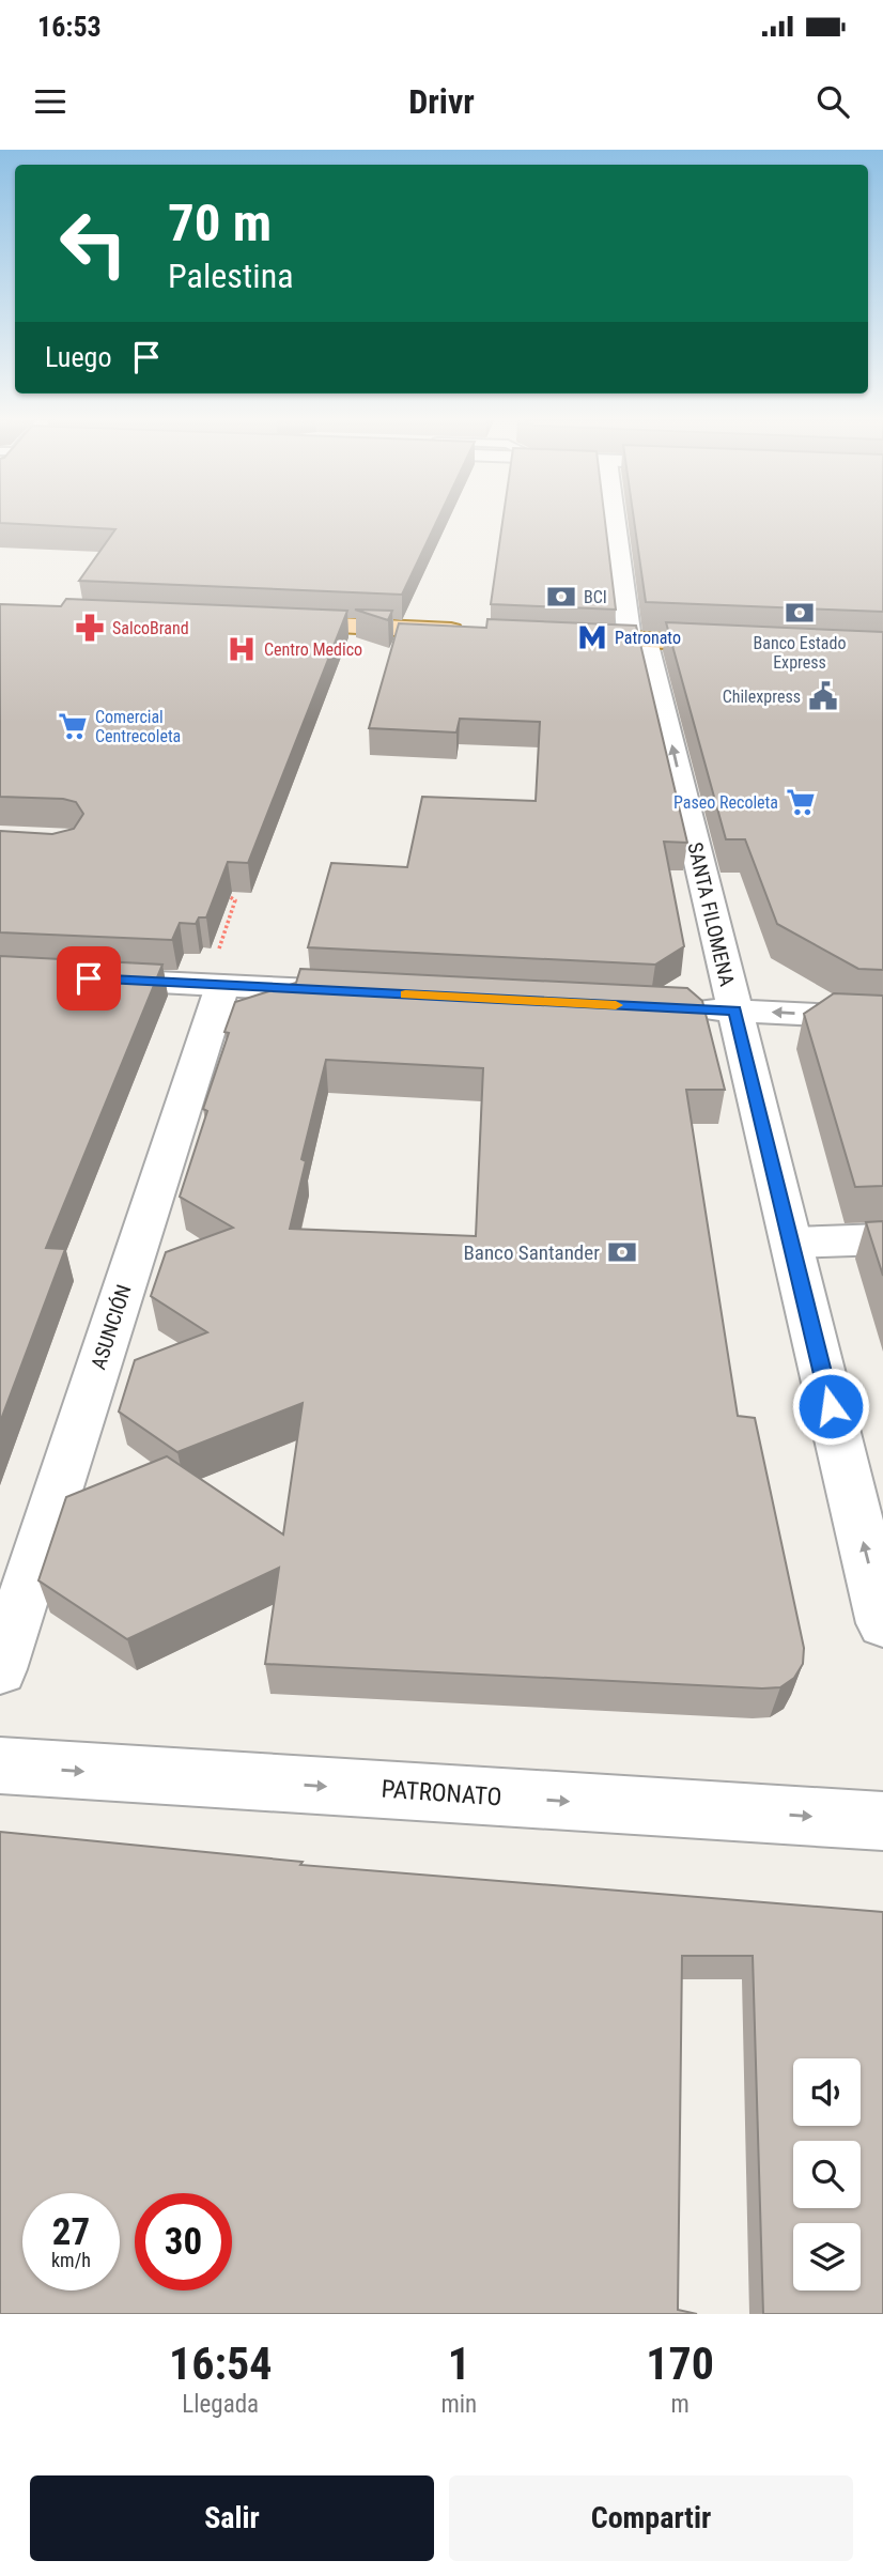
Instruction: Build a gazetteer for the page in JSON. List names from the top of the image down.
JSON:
{
  "streets": {
    "street": ["SANTA FILOMENA", "ASUNCIÓN", "PATRONATO"]
  },
  "one_way": ["SANTA FILOMENA", "PATRONATO"],
  "places": {
    "bank": ["BCI", "Banco Estado Express", "Banco Santander"],
    "pharmacy": ["SalcoBrand"],
    "metro station": ["Patronato"],
    "hospital": ["Centro Medico"],
    "public building": ["Chilexpress"],
    "supermarket": ["Comercial Centrecoleta", "Paseo Recoleta"]
  },
  "page": {
    "status": "16:53",
    "header": "Drivr",
    "turn": ["70 m", "Palestina"],
    "then": "Luego",
    "speed": "27 km/h",
    "limit": "30",
    "eta": [
      "16:54",
      "Llegada",
      "1",
      "min",
      "170",
      "m"
    ],
    "buttons": ["Salir", "Compartir"]
  }
}
